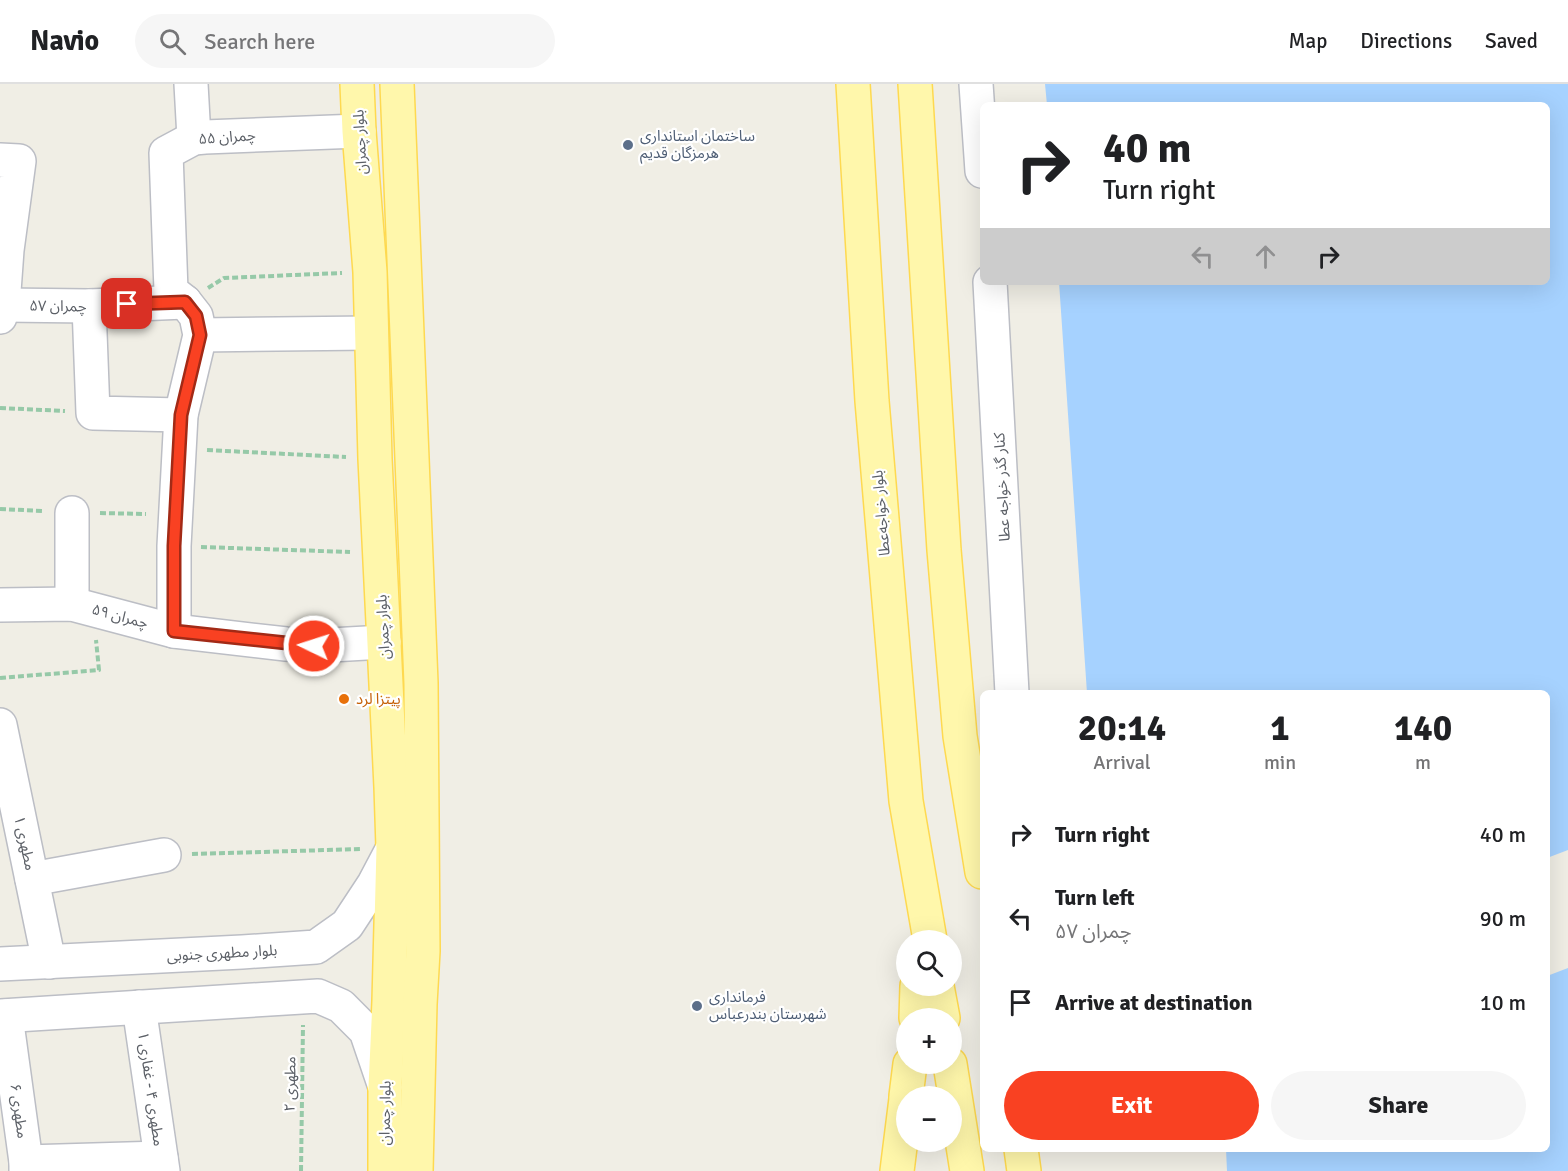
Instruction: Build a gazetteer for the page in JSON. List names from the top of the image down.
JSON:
{
  "streets": {
    "main road": ["بلوار چمران", "بلوار خواجه‌عطا"],
    "street": [
      "چمران ۵۵",
      "چمران ۵۷",
      "کنار گذر خواجه عطا",
      "چمران ۵۹",
      "مطهری ۱",
      "بلوار مطهری جنوبی",
      "مطهری ۴ - غفاری ۱",
      "مطهری ۶"
    ],
    "path": ["مطهری ۲"]
  },
  "crossings": [
    ["چمران ۵۵", "بلوار چمران"],
    ["چمران ۵۵", "چمران ۵۷"],
    ["بلوار چمران", "چمران ۵۹"],
    ["بلوار چمران", "بلوار مطهری جنوبی"],
    ["مطهری ۱", "بلوار مطهری جنوبی"]
  ],
  "places": ["ساختمان استانداری هرمزگان قدیم", "پیتزا لرد", "فرمانداری شهرستان بندرعباس"],
  "page": {
    "header": "Navio",
    "search": "Search here",
    "nav": ["Map", "Directions", "Saved"],
    "turn": ["40 m", "Turn right"],
    "eta": [
      "20:14",
      "Arrival",
      "1",
      "min",
      "140",
      "m"
    ],
    "list": [
      {
        "name": "Turn right",
        "value": "40 m"
      },
      {
        "name": "Turn left",
        "note": "چمران ۵۷",
        "value": "90 m"
      },
      {
        "name": "Arrive at destination",
        "value": "10 m"
      }
    ],
    "map_buttons": ["+", "−"],
    "buttons": ["Exit", "Share"]
  }
}
